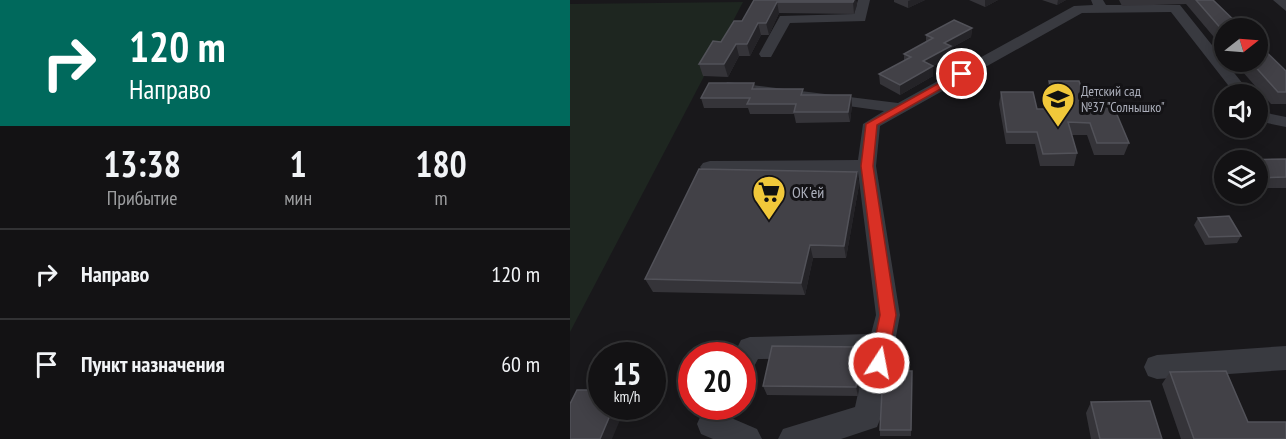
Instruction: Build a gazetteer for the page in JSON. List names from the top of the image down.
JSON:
{
  "places": {
    "school or university": ["Детский сад №37 \"Солнышко\""],
    "supermarket": ["ОК'ей"]
  },
  "north": "right",
  "page": {
    "turn": ["120 m", "Направо"],
    "eta": [
      "13:38",
      "Прибытие",
      "1",
      "мин",
      "180",
      "m"
    ],
    "list": [
      {
        "name": "Направо",
        "value": "120 m"
      },
      {
        "name": "Пункт назначения",
        "value": "60 m"
      }
    ],
    "speed": "15 km/h",
    "limit": "20"
  }
}
